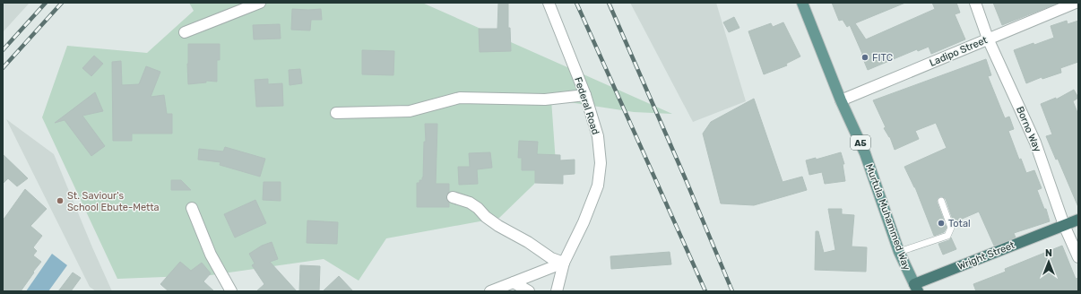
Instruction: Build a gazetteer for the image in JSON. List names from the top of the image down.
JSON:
{
  "streets": {
    "highway": ["Wright Street"],
    "main road": ["A5", "Murtula Muhammed Way"],
    "street": ["Ladipo Street", "Federal Road", "Borno Way"]
  },
  "crossings": [
    ["Ladipo Street", "Borno Way"],
    ["Ladipo Street", "Murtula Muhammed Way"],
    ["Borno Way", "Wright Street"],
    ["Murtula Muhammed Way", "Wright Street"]
  ],
  "places": ["FITC", "St. Saviour's School Ebute-Metta", "Total"],
  "north": "top"
}
